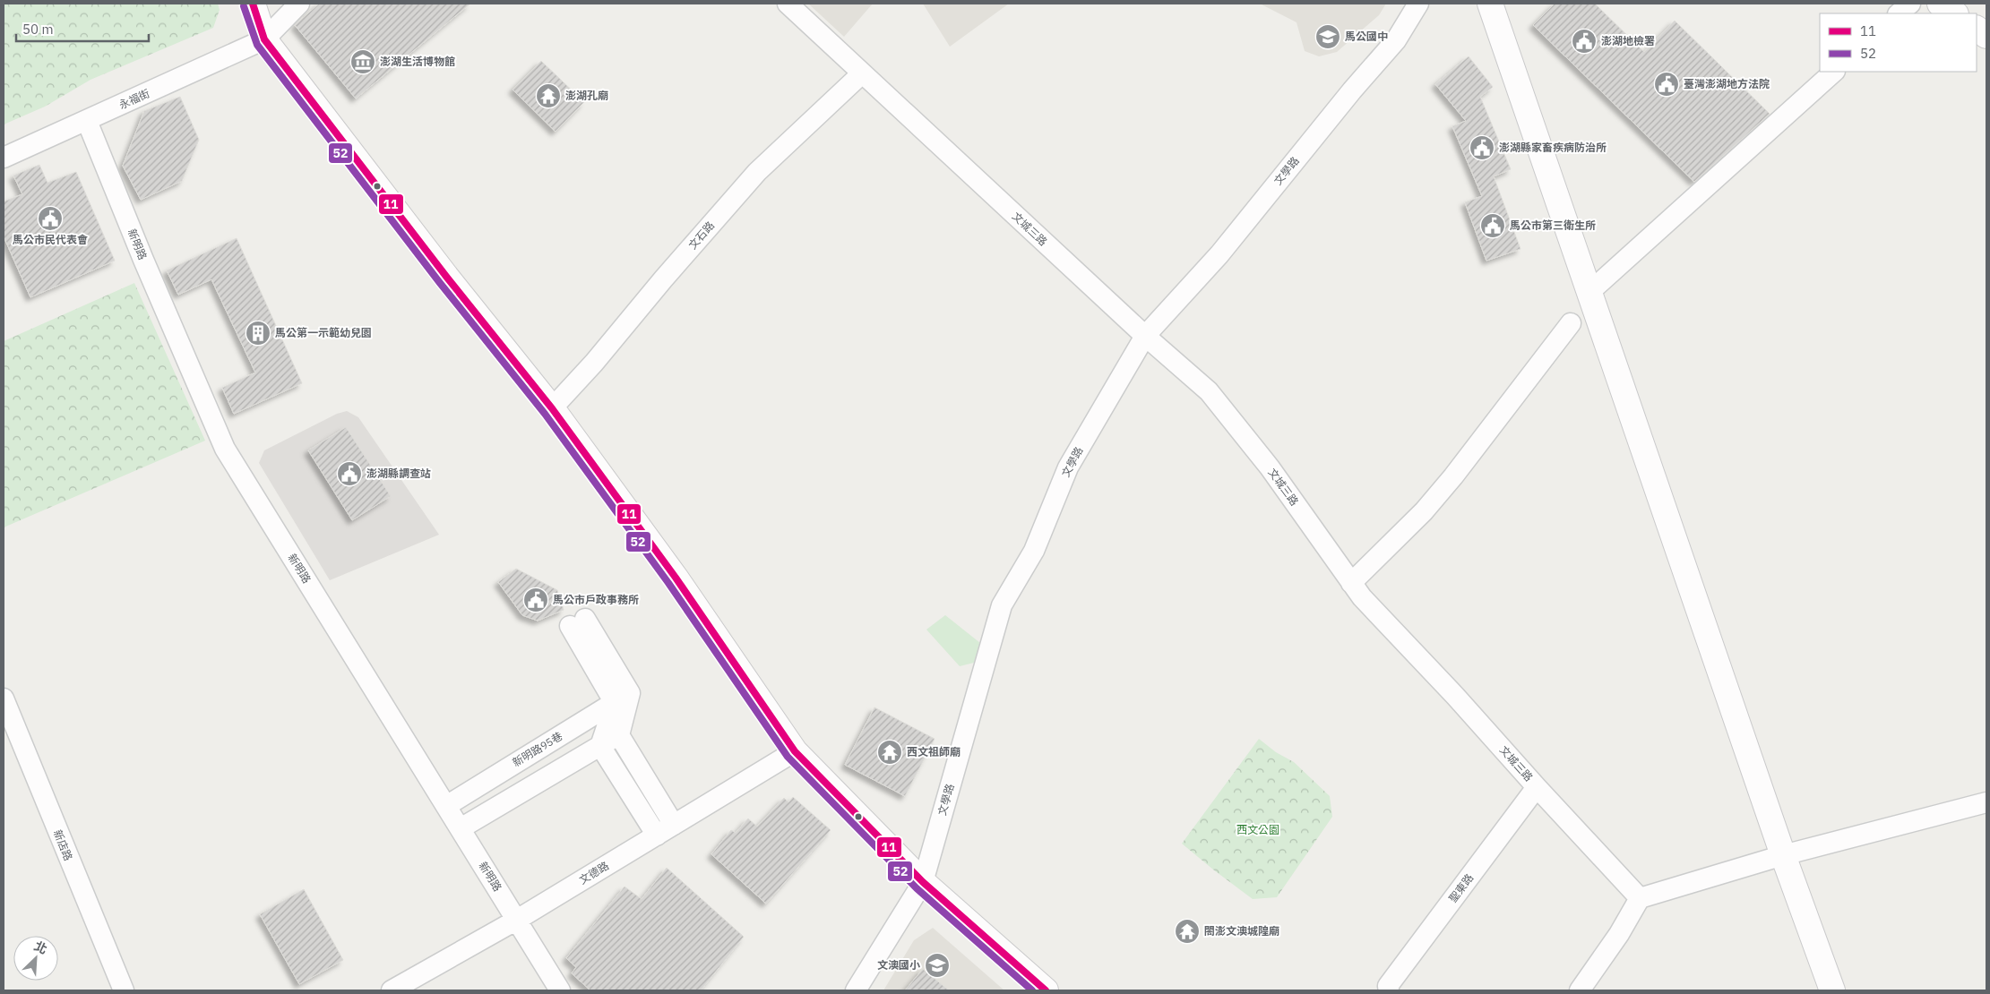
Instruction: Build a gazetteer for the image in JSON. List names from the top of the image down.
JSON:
{
  "streets": {
    "street": [
      "永福街",
      "文學路",
      "文城三路",
      "文石路",
      "新明路",
      "新明路95巷",
      "新店路",
      "文德路",
      "聖東路"
    ]
  },
  "crossings": [
    ["永福街", "新明路"],
    ["文學路", "文城三路"],
    ["文城三路", "文石路"],
    ["文城三路", "聖東路"],
    ["新明路", "新明路95巷"],
    ["新明路", "文德路"]
  ],
  "parks": ["西文公園"],
  "places": {
    "school or university": ["馬公國中", "文澳國小"],
    "public building": [
      "澎湖地檢署",
      "臺灣澎湖地方法院",
      "澎湖縣家畜疾病防治所",
      "馬公市民代表會",
      "馬公市第三衛生所",
      "澎湖縣調查站",
      "馬公市戶政事務所"
    ],
    "museum": ["澎湖生活博物館"],
    "temple": ["澎湖孔廟", "西文祖師廟", "閤澎文澳城隍廟"],
    "building": ["馬公第一示範幼兒園"]
  },
  "lines": ["transit line 11", "transit line 52"],
  "legend": ["11", "52"],
  "scale_bar": "50 m",
  "north": "top right"
}
